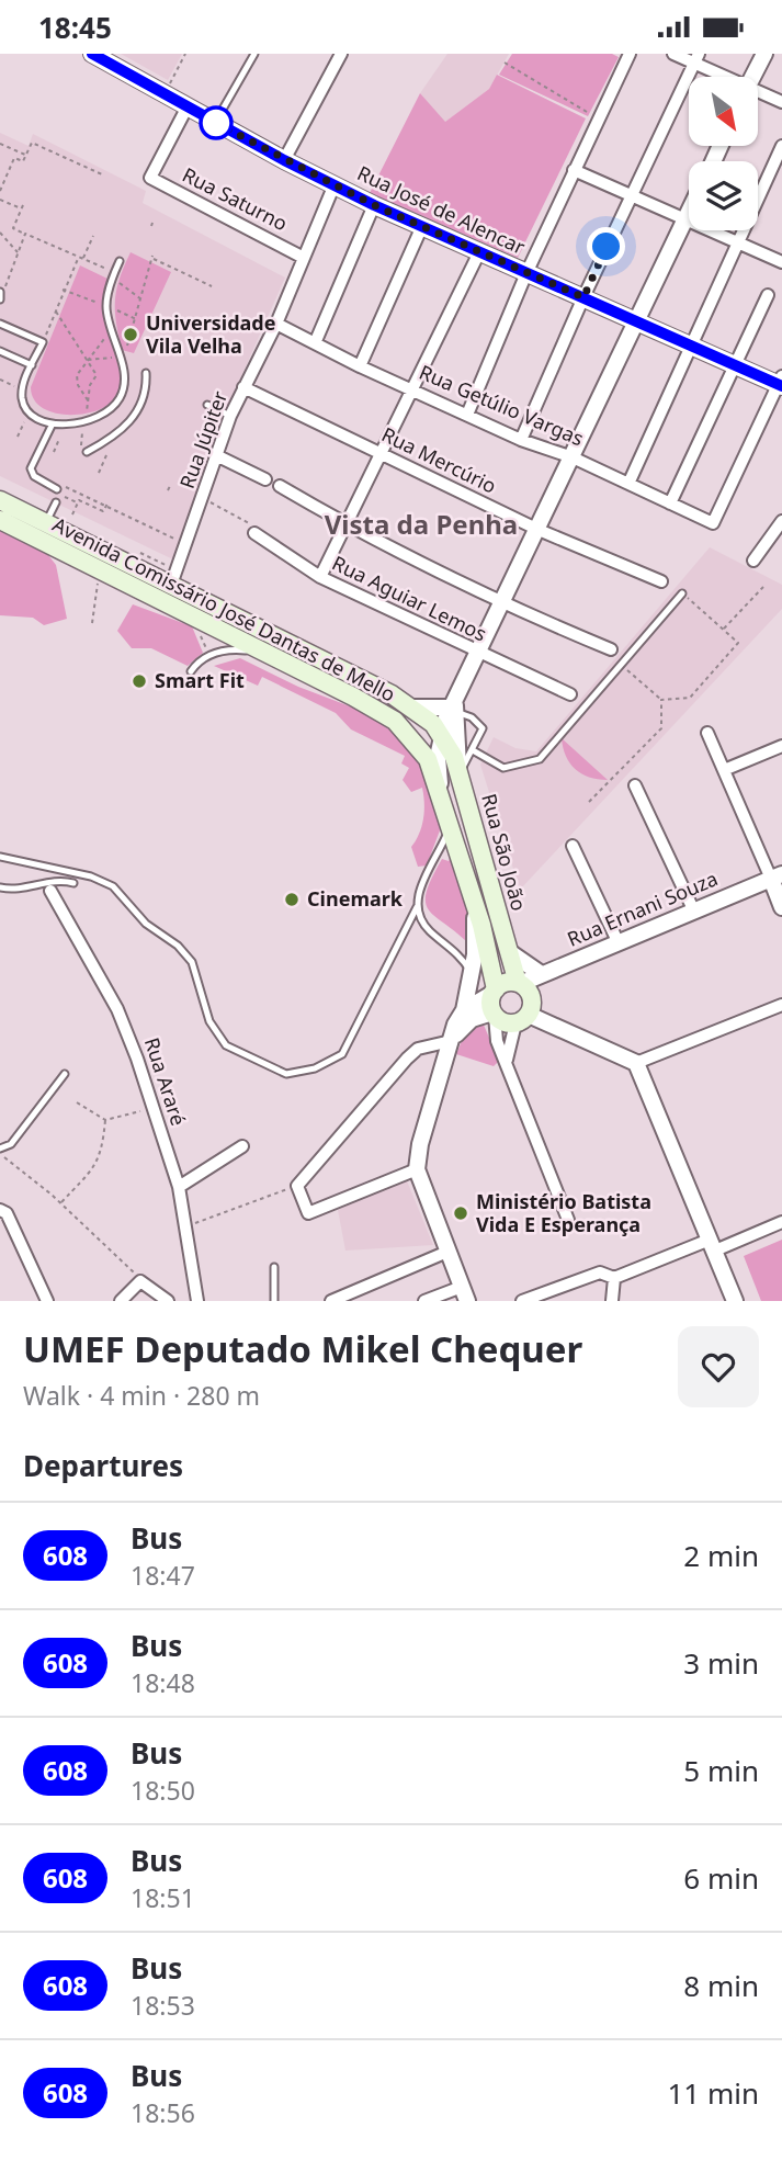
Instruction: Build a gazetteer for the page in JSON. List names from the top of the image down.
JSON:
{
  "streets": {
    "main road": ["Avenida Comissário José Dantas de Mello", "Rua São João"],
    "street": [
      "Rua Saturno",
      "Rua José de Alencar",
      "Rua Getúlio Vargas",
      "Rua Júpiter",
      "Rua Mercúrio",
      "Rua Aguiar Lemos",
      "Rua Ernani Souza",
      "Rua Araré"
    ]
  },
  "crossings": [
    ["Rua Saturno", "Rua José de Alencar"],
    ["Rua Saturno", "Rua Júpiter"],
    ["Rua José de Alencar", "Rua Getúlio Vargas"],
    ["Rua José de Alencar", "Rua Júpiter"],
    ["Rua Getúlio Vargas", "Rua Júpiter"],
    ["Rua Júpiter", "Rua Mercúrio"],
    ["Rua Júpiter", "Avenida Comissário José Dantas de Mello"],
    ["Avenida Comissário José Dantas de Mello", "Rua São João"],
    ["Rua São João", "Rua Ernani Souza"]
  ],
  "districts": ["Vista da Penha"],
  "places": [
    "Universidade Vila Velha",
    "Smart Fit",
    "Cinemark",
    "Ministério Batista Vida E Esperança"
  ],
  "lines": ["bus line 608"],
  "north": "bottom right",
  "page": {
    "status": "18:45",
    "heading": [
      ["UMEF Deputado Mikel Chequer", "Walk · 4 min · 280 m"],
      "Departures"
    ],
    "list": [
      {
        "mark": "608",
        "name": "Bus",
        "note": "18:47",
        "value": "2 min"
      },
      {
        "mark": "608",
        "name": "Bus",
        "note": "18:48",
        "value": "3 min"
      },
      {
        "mark": "608",
        "name": "Bus",
        "note": "18:50",
        "value": "5 min"
      },
      {
        "mark": "608",
        "name": "Bus",
        "note": "18:51",
        "value": "6 min"
      },
      {
        "mark": "608",
        "name": "Bus",
        "note": "18:53",
        "value": "8 min"
      },
      {
        "mark": "608",
        "name": "Bus",
        "note": "18:56",
        "value": "11 min"
      }
    ]
  }
}
